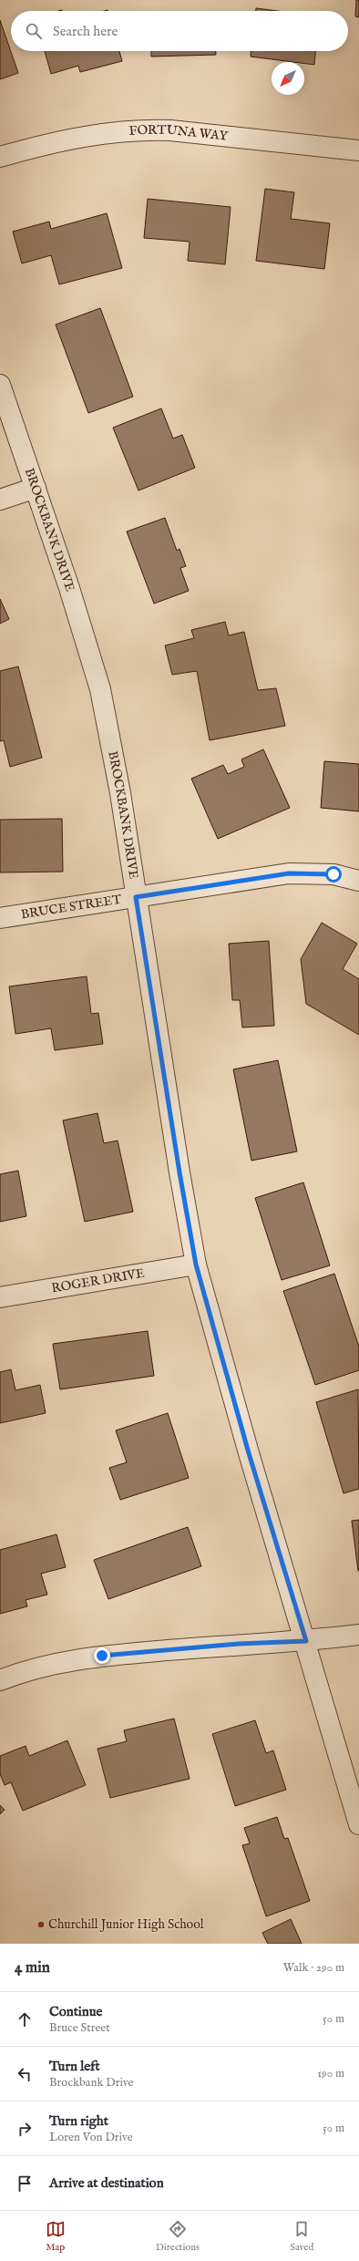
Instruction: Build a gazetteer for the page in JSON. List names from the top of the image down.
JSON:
{
  "streets": {
    "street": [
      "FORTUNA WAY",
      "BROCKBANK DRIVE",
      "BRUCE STREET",
      "ROGER DRIVE"
    ]
  },
  "crossings": [
    ["BROCKBANK DRIVE", "BRUCE STREET"],
    ["BROCKBANK DRIVE", "ROGER DRIVE"]
  ],
  "places": ["Churchill Junior High School"],
  "north": "bottom left",
  "page": {
    "search": "Search here",
    "heading": ["4 min", "Walk · 290 m"],
    "list": [
      ["Continue", "Bruce Street", "50 m"],
      ["Turn left", "Brockbank Drive", "190 m"],
      ["Turn right", "Loren Von Drive", "50 m"],
      "Arrive at destination"
    ],
    "nav": ["Map", "Directions", "Saved"]
  }
}
